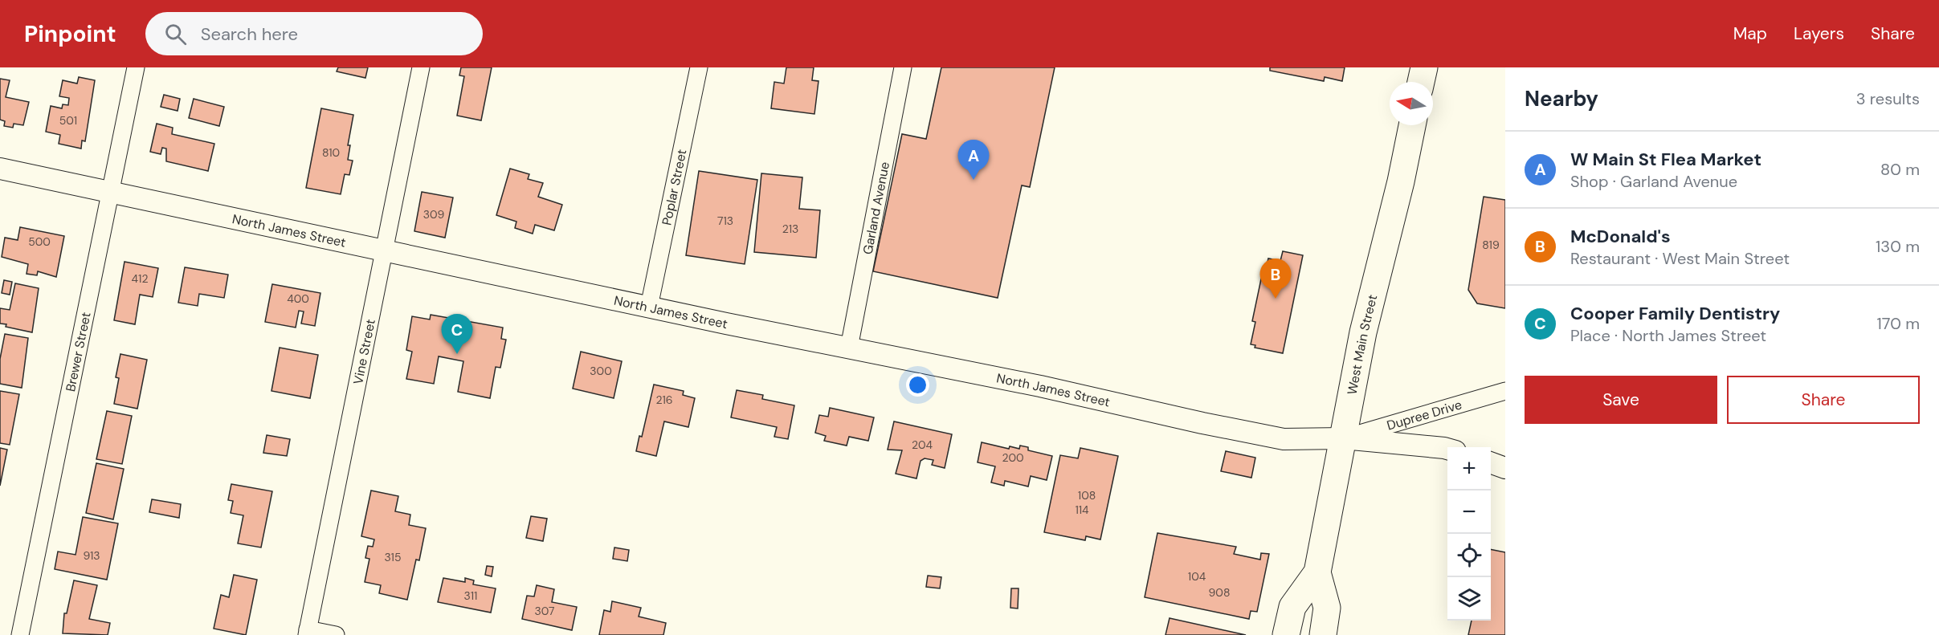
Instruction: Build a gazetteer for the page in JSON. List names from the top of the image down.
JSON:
{
  "streets": {
    "main road": ["West Main Street"],
    "street": [
      "Poplar Street",
      "Garland Avenue",
      "North James Street",
      "Brewer Street",
      "Vine Street",
      "Dupree Drive"
    ]
  },
  "crossings": [
    ["Poplar Street", "North James Street"],
    ["Garland Avenue", "North James Street"],
    ["North James Street", "West Main Street"],
    ["North James Street", "Brewer Street"],
    ["North James Street", "Vine Street"],
    ["North James Street", "Dupree Drive"],
    ["West Main Street", "Dupree Drive"]
  ],
  "house_numbers": [
    "501",
    "810",
    "309",
    "713",
    "213",
    "500",
    "819",
    "412",
    "400",
    "300",
    "216",
    "204",
    "200",
    "108",
    "114",
    "913",
    "315",
    "104",
    "908",
    "311",
    "307"
  ],
  "north": "left",
  "page": {
    "header": "Pinpoint",
    "search": "Search here",
    "nav": ["Map", "Layers", "Share"],
    "heading": ["Nearby", "3 results"],
    "list": [
      {
        "mark": "A",
        "name": "W Main St Flea Market",
        "note": "Shop · Garland Avenue",
        "value": "80 m"
      },
      {
        "mark": "B",
        "name": "McDonald's",
        "note": "Restaurant · West Main Street",
        "value": "130 m"
      },
      {
        "mark": "C",
        "name": "Cooper Family Dentistry",
        "note": "Place · North James Street",
        "value": "170 m"
      }
    ],
    "pins": ["A", "B", "C"],
    "buttons": ["Save", "Share"],
    "map_buttons": ["+", "−"]
  }
}
